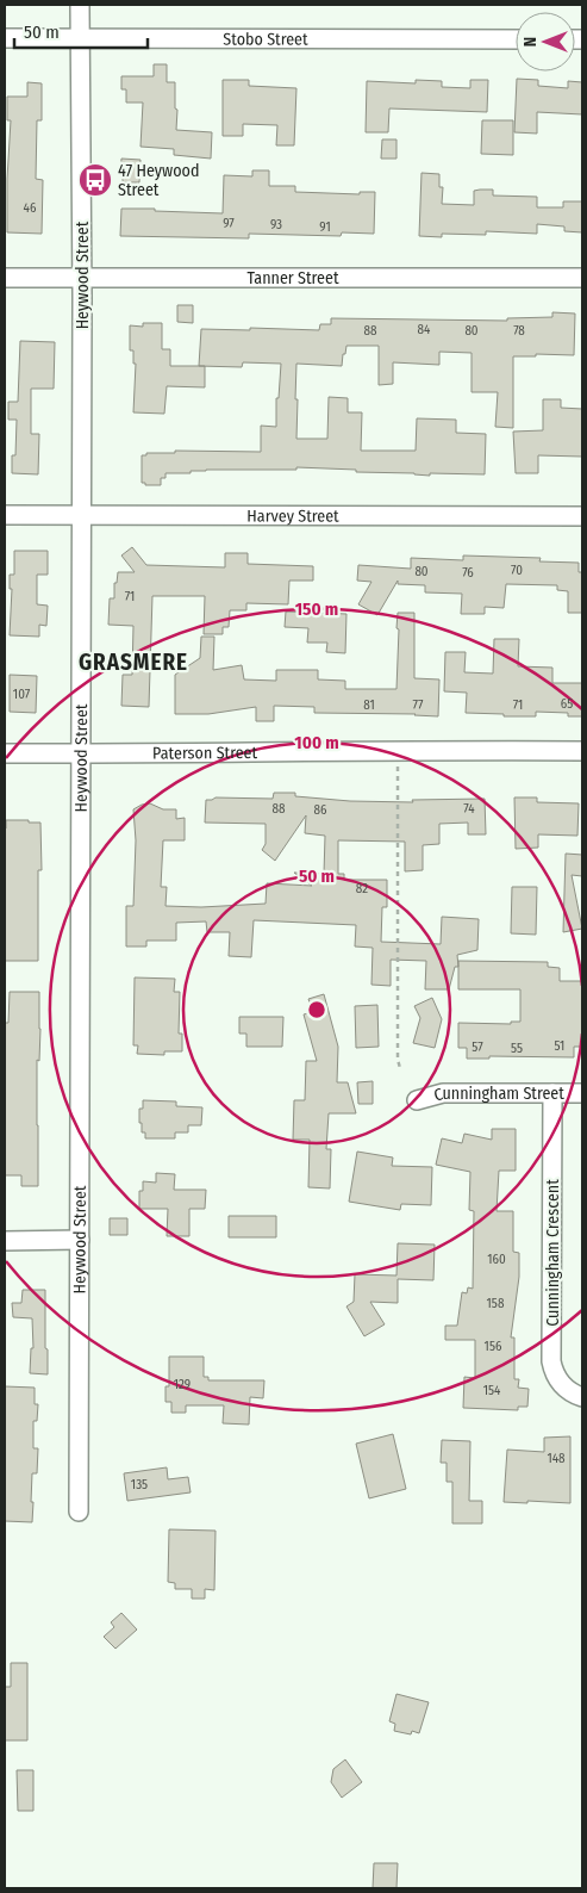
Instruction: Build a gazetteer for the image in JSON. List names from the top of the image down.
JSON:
{
  "streets": {
    "street": [
      "Stobo Street",
      "Heywood Street",
      "Tanner Street",
      "Harvey Street",
      "Paterson Street",
      "Cunningham Street",
      "Cunningham Crescent"
    ]
  },
  "crossings": [
    ["Stobo Street", "Heywood Street"],
    ["Heywood Street", "Tanner Street"],
    ["Heywood Street", "Harvey Street"],
    ["Heywood Street", "Paterson Street"],
    ["Cunningham Street", "Cunningham Crescent"]
  ],
  "districts": ["GRASMERE"],
  "places": {
    "bus stop": ["47 Heywood Street"]
  },
  "house_numbers": [
    "46",
    "97",
    "93",
    "91",
    "84",
    "88",
    "80",
    "78",
    "70",
    "80",
    "76",
    "71",
    "107",
    "65",
    "81",
    "77",
    "71",
    "88",
    "74",
    "86",
    "82",
    "51",
    "57",
    "55",
    "160",
    "158",
    "156",
    "129",
    "154",
    "148",
    "135"
  ],
  "scale_bar": "50 m",
  "north": "left",
  "rings": ["150 m", "100 m", "50 m"]
}
